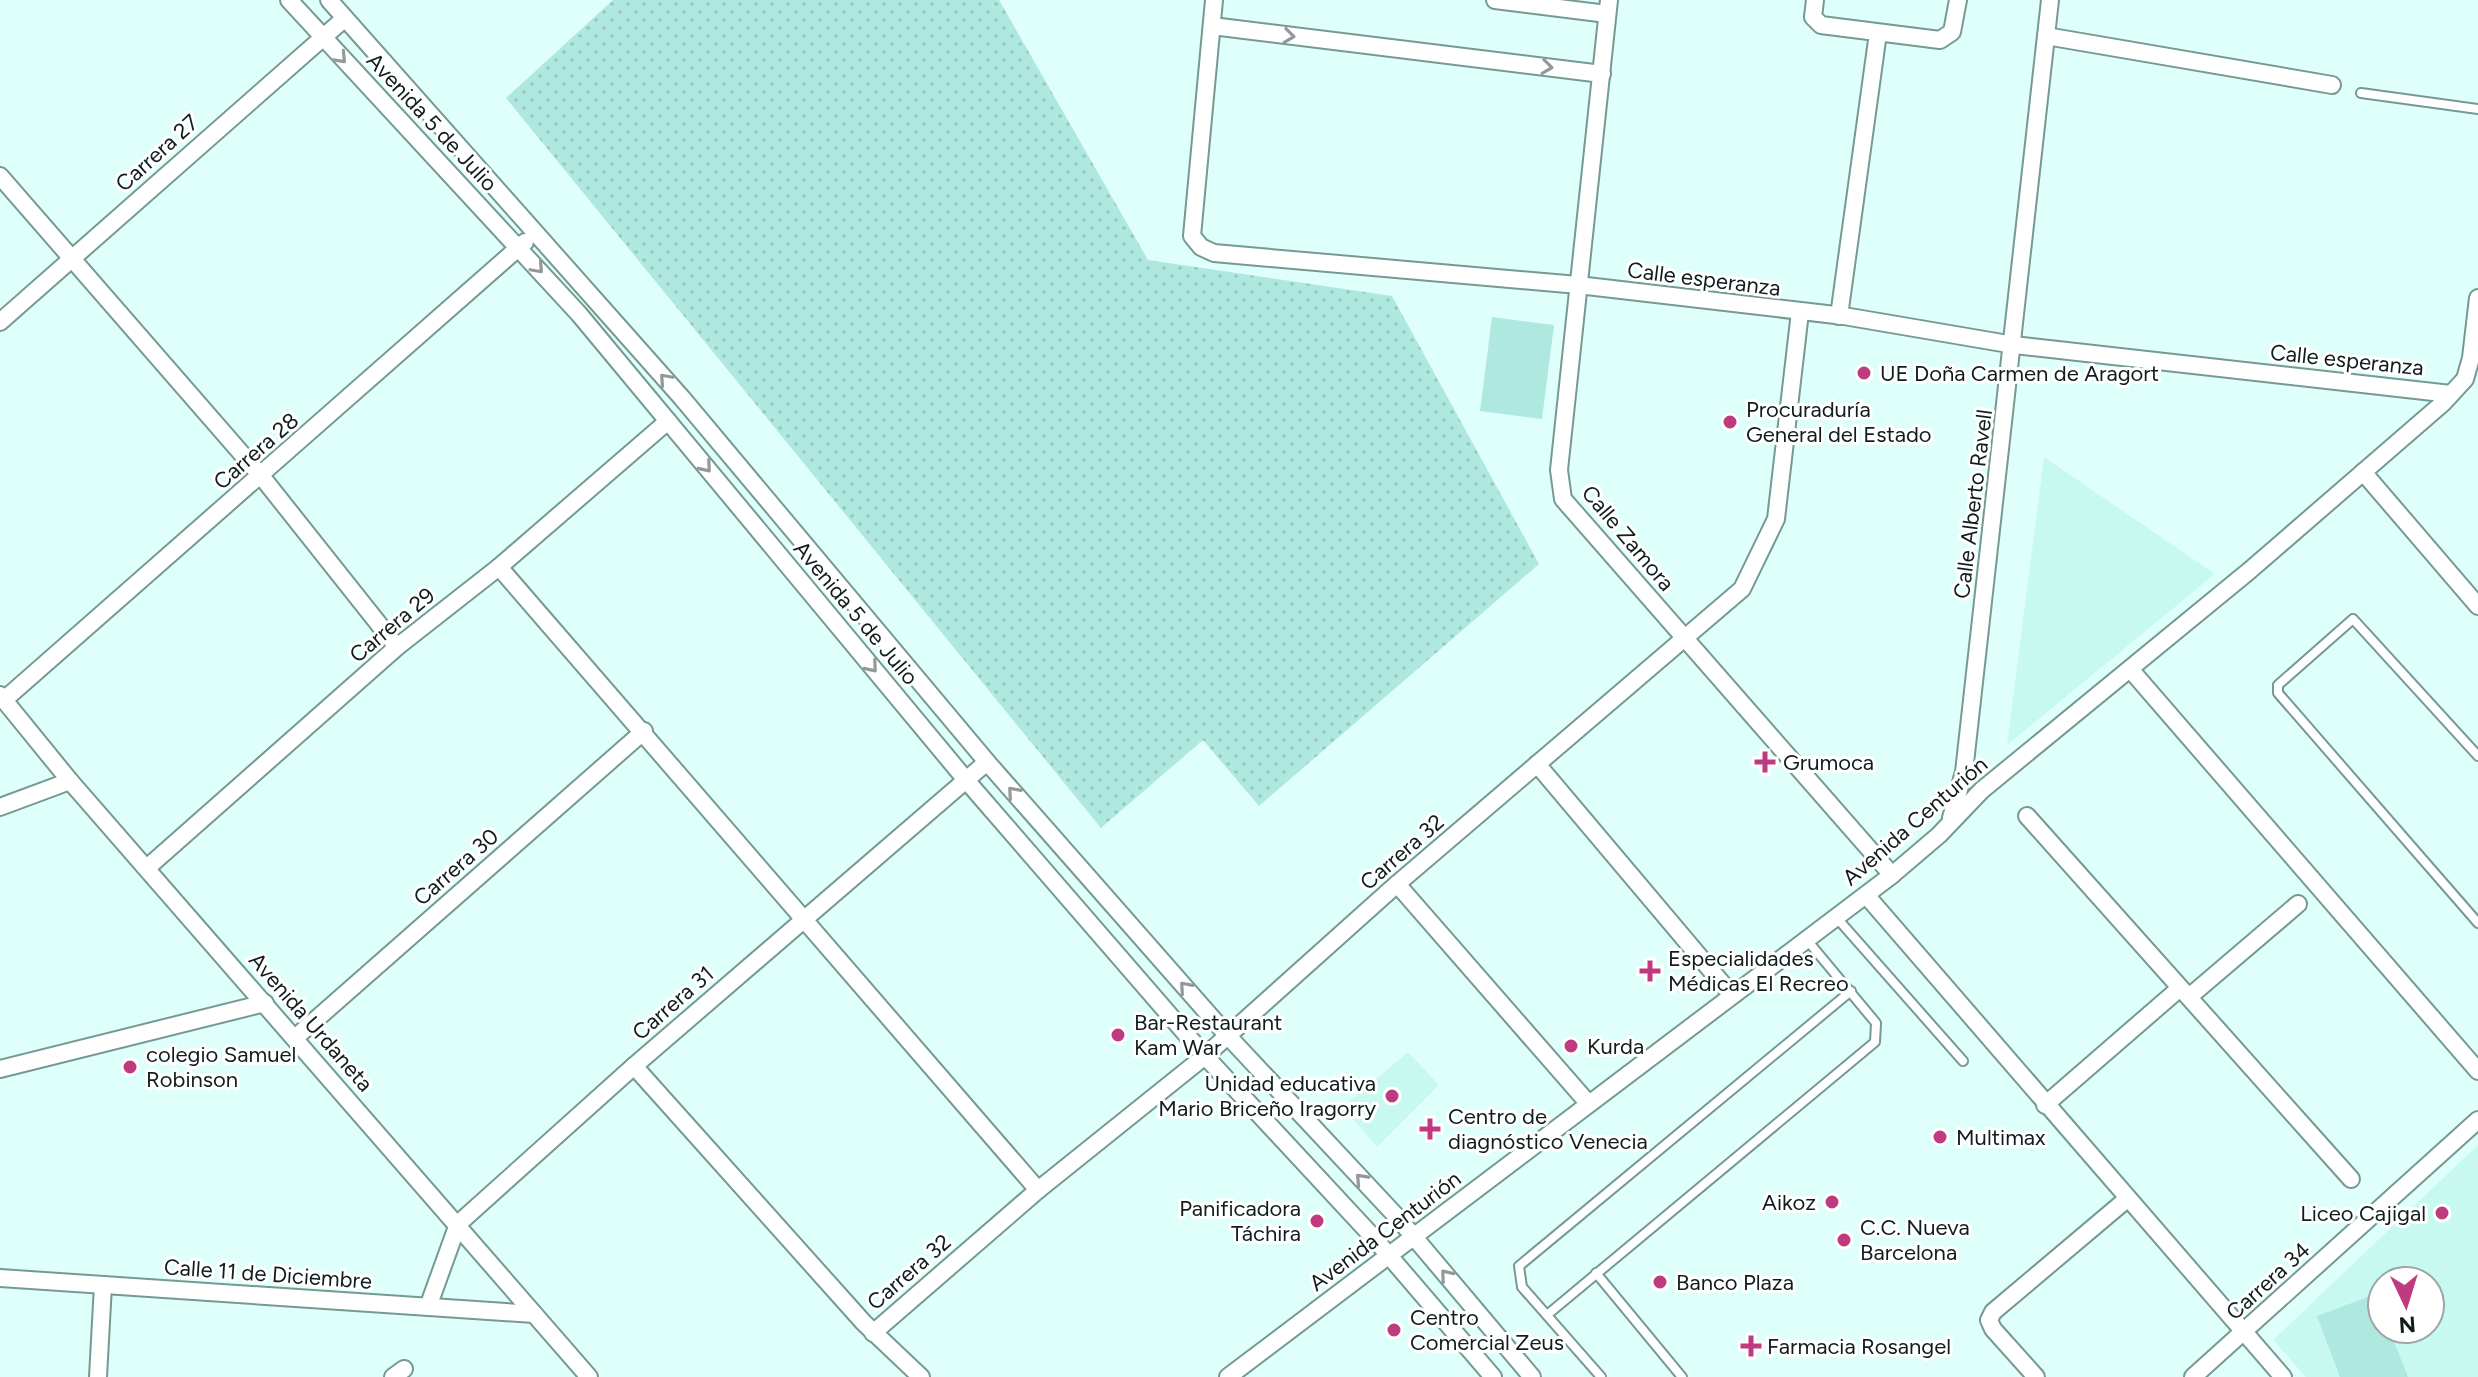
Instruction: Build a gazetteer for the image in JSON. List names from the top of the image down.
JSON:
{
  "streets": {
    "street": [
      "Avenida 5 de Julio",
      "Carrera 27",
      "Calle esperanza",
      "Carrera 28",
      "Calle Alberto Ravell",
      "Calle Zamora",
      "Carrera 29",
      "Avenida Centurión",
      "Carrera 32",
      "Carrera 30",
      "Carrera 31",
      "Avenida Urdaneta",
      "Calle 11 de Diciembre",
      "Carrera 34"
    ]
  },
  "crossings": [
    ["Avenida 5 de Julio", "Carrera 27"],
    ["Avenida 5 de Julio", "Carrera 28"],
    ["Avenida 5 de Julio", "Carrera 29"],
    ["Avenida 5 de Julio", "Avenida Centurión"],
    ["Avenida 5 de Julio", "Carrera 32"],
    ["Avenida 5 de Julio", "Carrera 31"],
    ["Calle esperanza", "Calle Alberto Ravell"],
    ["Calle esperanza", "Calle Zamora"],
    ["Calle esperanza", "Avenida Centurión"],
    ["Calle esperanza", "Carrera 32"],
    ["Carrera 28", "Avenida Urdaneta"],
    ["Calle Alberto Ravell", "Avenida Centurión"],
    ["Calle Zamora", "Avenida Centurión"],
    ["Calle Zamora", "Carrera 32"],
    ["Carrera 29", "Avenida Urdaneta"],
    ["Carrera 30", "Avenida Urdaneta"],
    ["Carrera 31", "Avenida Urdaneta"],
    ["Carrera 31", "Calle 11 de Diciembre"],
    ["Avenida Urdaneta", "Calle 11 de Diciembre"]
  ],
  "places": {
    "other": [
      "UE Doña Carmen de Aragort",
      "Procuraduría General del Estado",
      "Bar-Restaurant Kam War",
      "Kurda",
      "colegio Samuel Robinson",
      "Unidad educativa Mario Briceño Iragorry",
      "Multimax",
      "Aikoz",
      "Liceo Cajigal",
      "Panificadora Táchira",
      "C.C. Nueva Barcelona",
      "Banco Plaza",
      "Centro Comercial Zeus"
    ],
    "health": [
      "Grumoca",
      "Especialidades Médicas El Recreo",
      "Centro de diagnóstico Venecia",
      "Farmacia Rosangel"
    ]
  },
  "north": "bottom"
}
